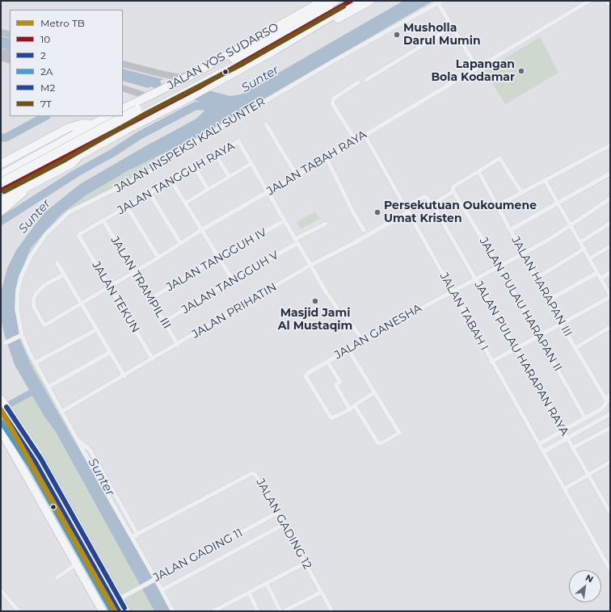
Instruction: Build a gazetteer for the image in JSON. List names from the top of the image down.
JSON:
{
  "streets": {
    "highway": ["JALAN YOS SUDARSO"],
    "street": [
      "JALAN INSPEKSI KALI SUNTER",
      "JALAN TABAH RAYA",
      "JALAN TANGGUH RAYA",
      "JALAN TANGGUH IV",
      "JALAN TRAMPIL III",
      "JALAN TANGGUH V",
      "JALAN HARAPAN III",
      "JALAN TEKUN",
      "JALAN PULAU HARAPAN II",
      "JALAN PRIHATIN",
      "JALAN TABAH I",
      "JALAN GANESHA",
      "JALAN PULAU HARAPAN RAYA",
      "JALAN GADING 12",
      "JALAN GADING 11"
    ]
  },
  "crossings": [
    ["JALAN INSPEKSI KALI SUNTER", "JALAN PRIHATIN"],
    ["JALAN TABAH RAYA", "JALAN TANGGUH RAYA"],
    ["JALAN TABAH RAYA", "JALAN TRAMPIL III"],
    ["JALAN TABAH RAYA", "JALAN TEKUN"],
    ["JALAN TABAH RAYA", "JALAN TABAH I"],
    ["JALAN TANGGUH RAYA", "JALAN TANGGUH IV"],
    ["JALAN TANGGUH RAYA", "JALAN TRAMPIL III"],
    ["JALAN TANGGUH RAYA", "JALAN TANGGUH V"],
    ["JALAN TANGGUH RAYA", "JALAN TEKUN"],
    ["JALAN TANGGUH RAYA", "JALAN PRIHATIN"],
    ["JALAN TANGGUH RAYA", "JALAN GANESHA"],
    ["JALAN TANGGUH IV", "JALAN TRAMPIL III"],
    ["JALAN TRAMPIL III", "JALAN TANGGUH V"],
    ["JALAN TRAMPIL III", "JALAN PRIHATIN"],
    ["JALAN HARAPAN III", "JALAN GANESHA"],
    ["JALAN TEKUN", "JALAN PRIHATIN"],
    ["JALAN PULAU HARAPAN II", "JALAN GANESHA"],
    ["JALAN PRIHATIN", "JALAN TABAH I"],
    ["JALAN TABAH I", "JALAN GANESHA"],
    ["JALAN GANESHA", "JALAN PULAU HARAPAN RAYA"],
    ["JALAN GADING 12", "JALAN GADING 11"]
  ],
  "water": ["Sunter"],
  "places": [
    "Musholla Darul Mumin",
    "Lapangan Bola Kodamar",
    "Persekutuan Oukoumene Umat Kristen",
    "Masjid Jami Al Mustaqim"
  ],
  "lines": [
    "transit line 10",
    "transit line 7T",
    "transit line M2",
    "metro line TB",
    "transit line 2",
    "transit line 2A"
  ],
  "legend": [
    "Metro TB",
    "10",
    "2",
    "2A",
    "M2",
    "7T"
  ],
  "north": "top right"
}
